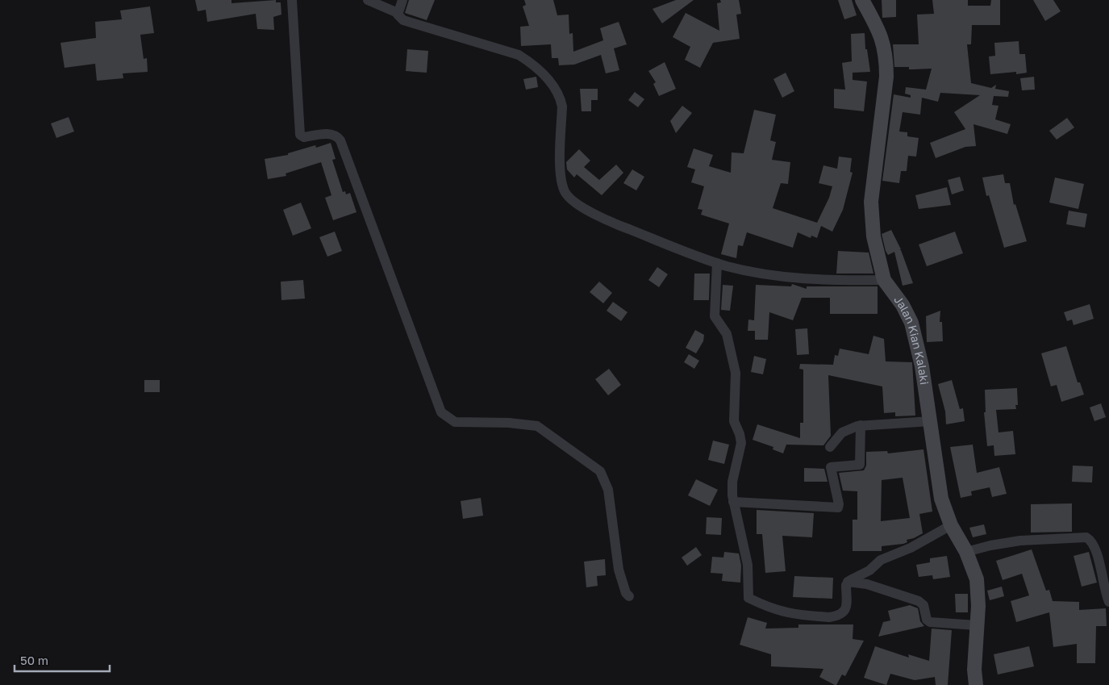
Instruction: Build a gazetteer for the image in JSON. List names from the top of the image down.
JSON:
{
  "streets": {
    "street": ["Jalan Kian Kalaki"]
  },
  "scale_bar": "50 m"
}
